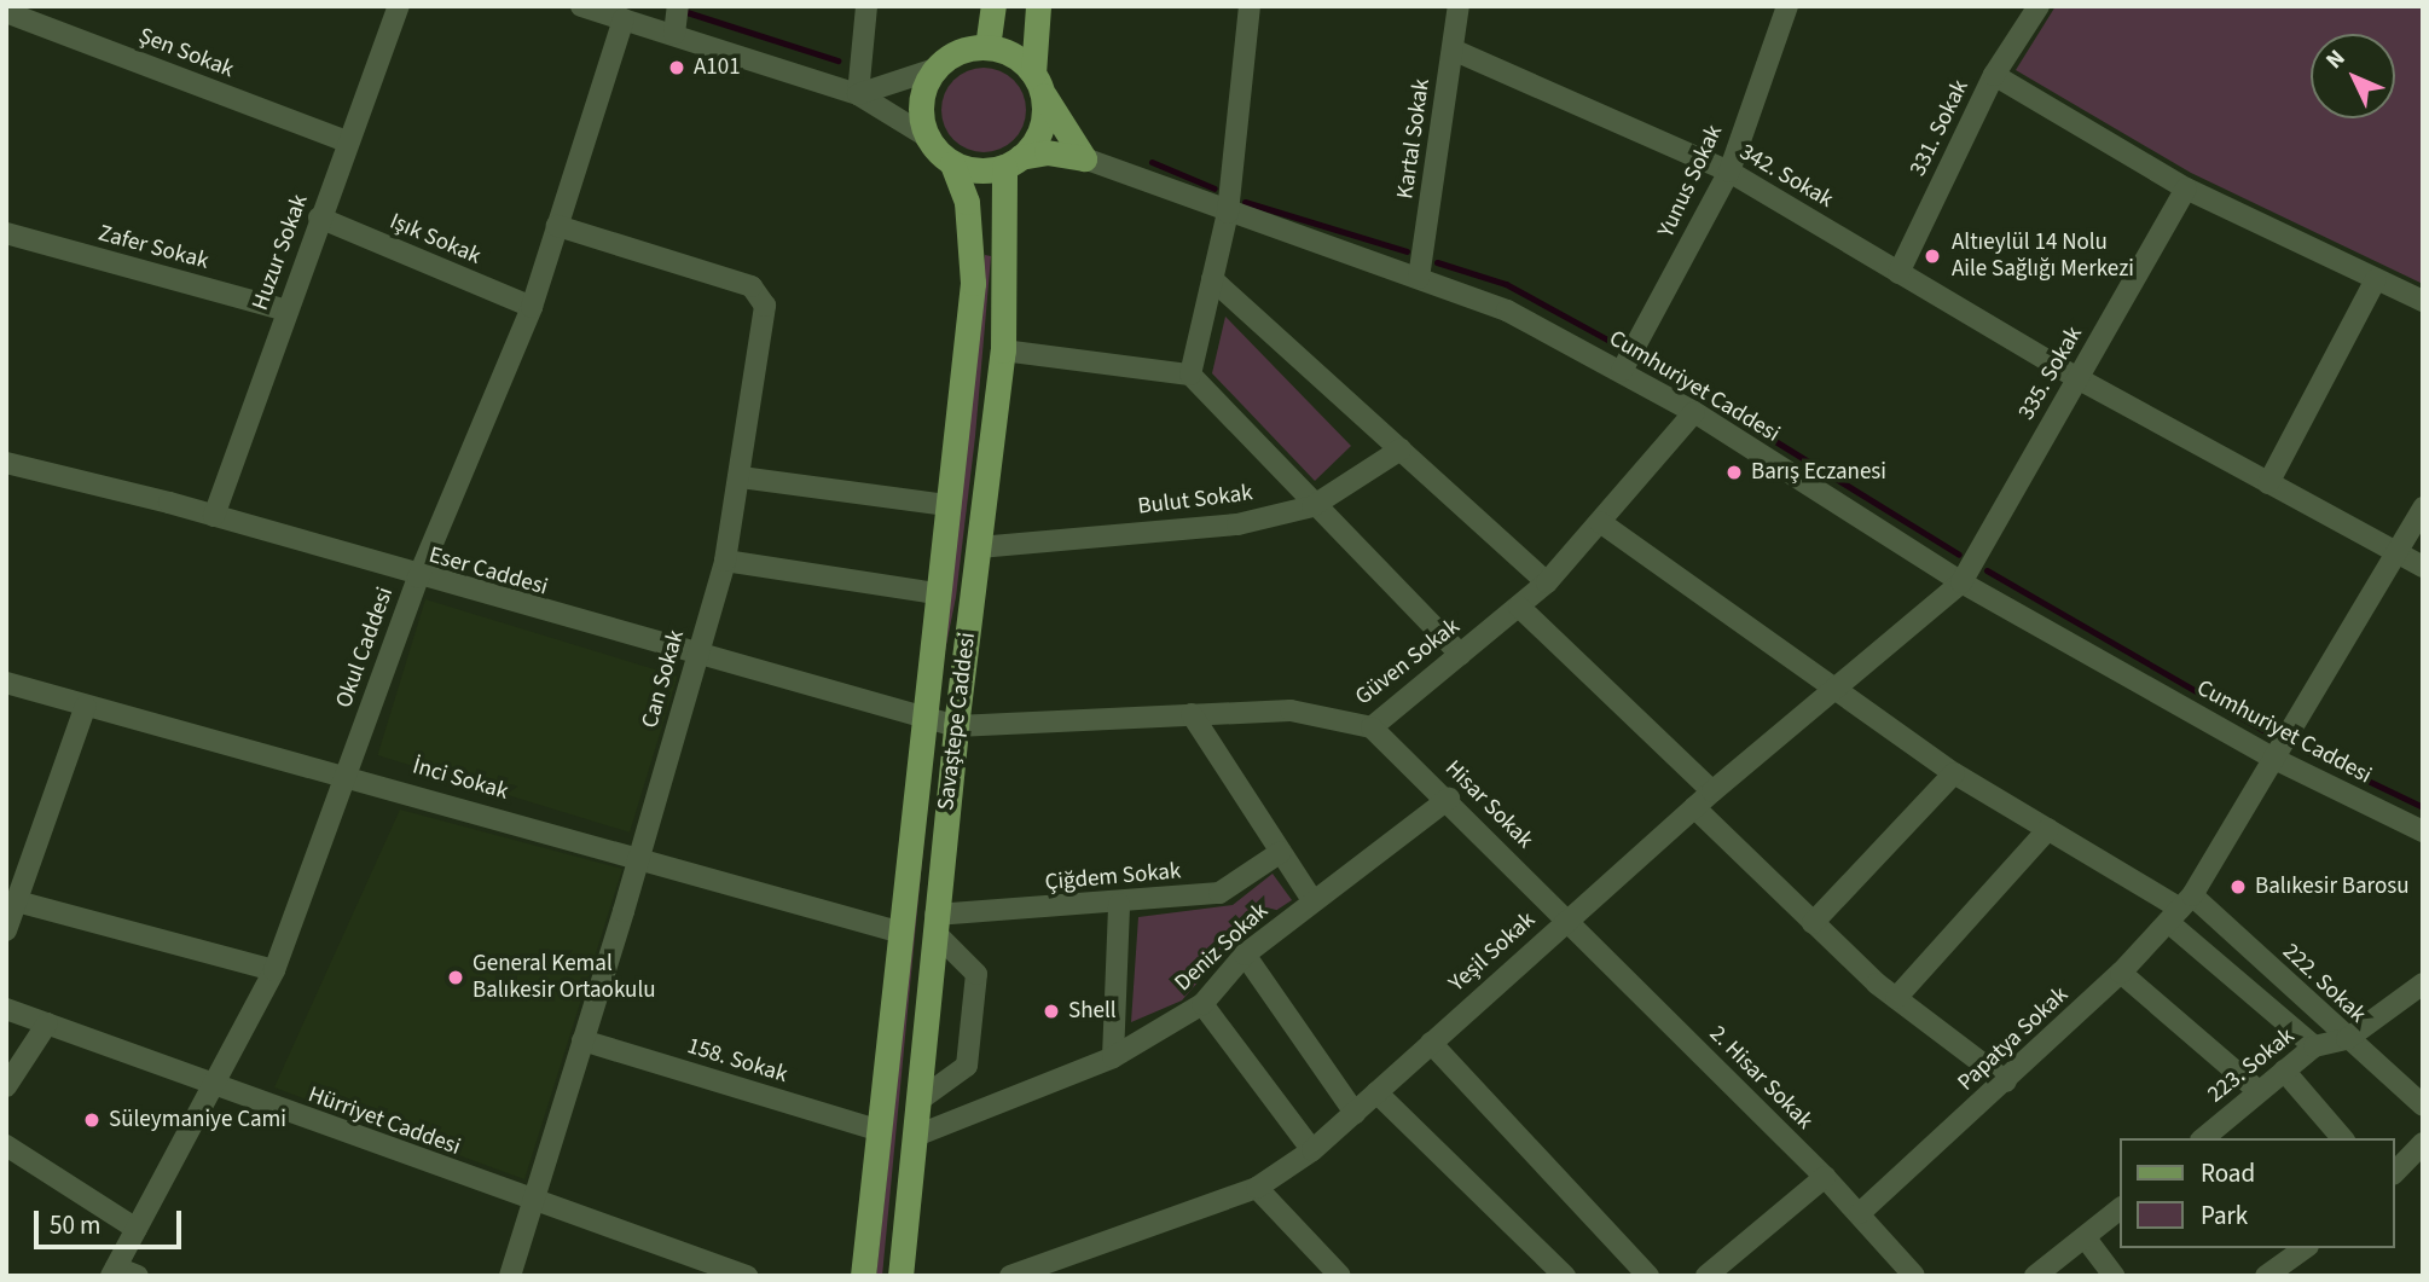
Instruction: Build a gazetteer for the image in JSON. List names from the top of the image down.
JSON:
{
  "streets": {
    "main road": ["Savaştepe Caddesi"],
    "street": [
      "Şen Sokak",
      "331. Sokak",
      "Kartal Sokak",
      "342. Sokak",
      "Yunus Sokak",
      "Işık Sokak",
      "Zafer Sokak",
      "Huzur Sokak",
      "335. Sokak",
      "Cumhuriyet Caddesi",
      "Bulut Sokak",
      "Eser Caddesi",
      "Okul Caddesi",
      "Güven Sokak",
      "Can Sokak",
      "İnci Sokak",
      "Hisar Sokak",
      "Çiğdem Sokak",
      "Deniz Sokak",
      "Yeşil Sokak",
      "222. Sokak",
      "Papatya Sokak",
      "158. Sokak",
      "223. Sokak",
      "2. Hisar Sokak",
      "Hürriyet Caddesi"
    ]
  },
  "crossings": [
    ["Şen Sokak", "Huzur Sokak"],
    ["331. Sokak", "342. Sokak"],
    ["Kartal Sokak", "342. Sokak"],
    ["Kartal Sokak", "Cumhuriyet Caddesi"],
    ["342. Sokak", "Yunus Sokak"],
    ["342. Sokak", "335. Sokak"],
    ["342. Sokak", "Papatya Sokak"],
    ["Yunus Sokak", "Cumhuriyet Caddesi"],
    ["Işık Sokak", "Huzur Sokak"],
    ["Işık Sokak", "Okul Caddesi"],
    ["Zafer Sokak", "Huzur Sokak"],
    ["Huzur Sokak", "Eser Caddesi"],
    ["335. Sokak", "Cumhuriyet Caddesi"],
    ["335. Sokak", "Yeşil Sokak"],
    ["Cumhuriyet Caddesi", "Güven Sokak"],
    ["Cumhuriyet Caddesi", "Yeşil Sokak"],
    ["Cumhuriyet Caddesi", "Papatya Sokak"],
    ["Bulut Sokak", "Savaştepe Caddesi"],
    ["Eser Caddesi", "Okul Caddesi"],
    ["Eser Caddesi", "Güven Sokak"],
    ["Eser Caddesi", "Can Sokak"],
    ["Eser Caddesi", "Savaştepe Caddesi"],
    ["Okul Caddesi", "Can Sokak"],
    ["Okul Caddesi", "İnci Sokak"],
    ["Okul Caddesi", "Hürriyet Caddesi"],
    ["Güven Sokak", "Savaştepe Caddesi"],
    ["Güven Sokak", "Hisar Sokak"],
    ["Can Sokak", "İnci Sokak"],
    ["Can Sokak", "158. Sokak"],
    ["Can Sokak", "Hürriyet Caddesi"],
    ["Savaştepe Caddesi", "İnci Sokak"],
    ["Savaştepe Caddesi", "Çiğdem Sokak"],
    ["Savaştepe Caddesi", "Deniz Sokak"],
    ["Savaştepe Caddesi", "158. Sokak"],
    ["Hisar Sokak", "Deniz Sokak"],
    ["Hisar Sokak", "Yeşil Sokak"],
    ["Hisar Sokak", "2. Hisar Sokak"],
    ["Yeşil Sokak", "2. Hisar Sokak"],
    ["222. Sokak", "Papatya Sokak"],
    ["222. Sokak", "223. Sokak"],
    ["Papatya Sokak", "2. Hisar Sokak"]
  ],
  "places": [
    "A101",
    "Altıeylül 14 Nolu Aile Sağlığı Merkezi",
    "Barış Eczanesi",
    "Balıkesir Barosu",
    "General Kemal Balıkesir Ortaokulu",
    "Shell",
    "Süleymaniye Cami"
  ],
  "legend": ["Road", "Park"],
  "scale_bar": "50 m",
  "north": "top left"
}
